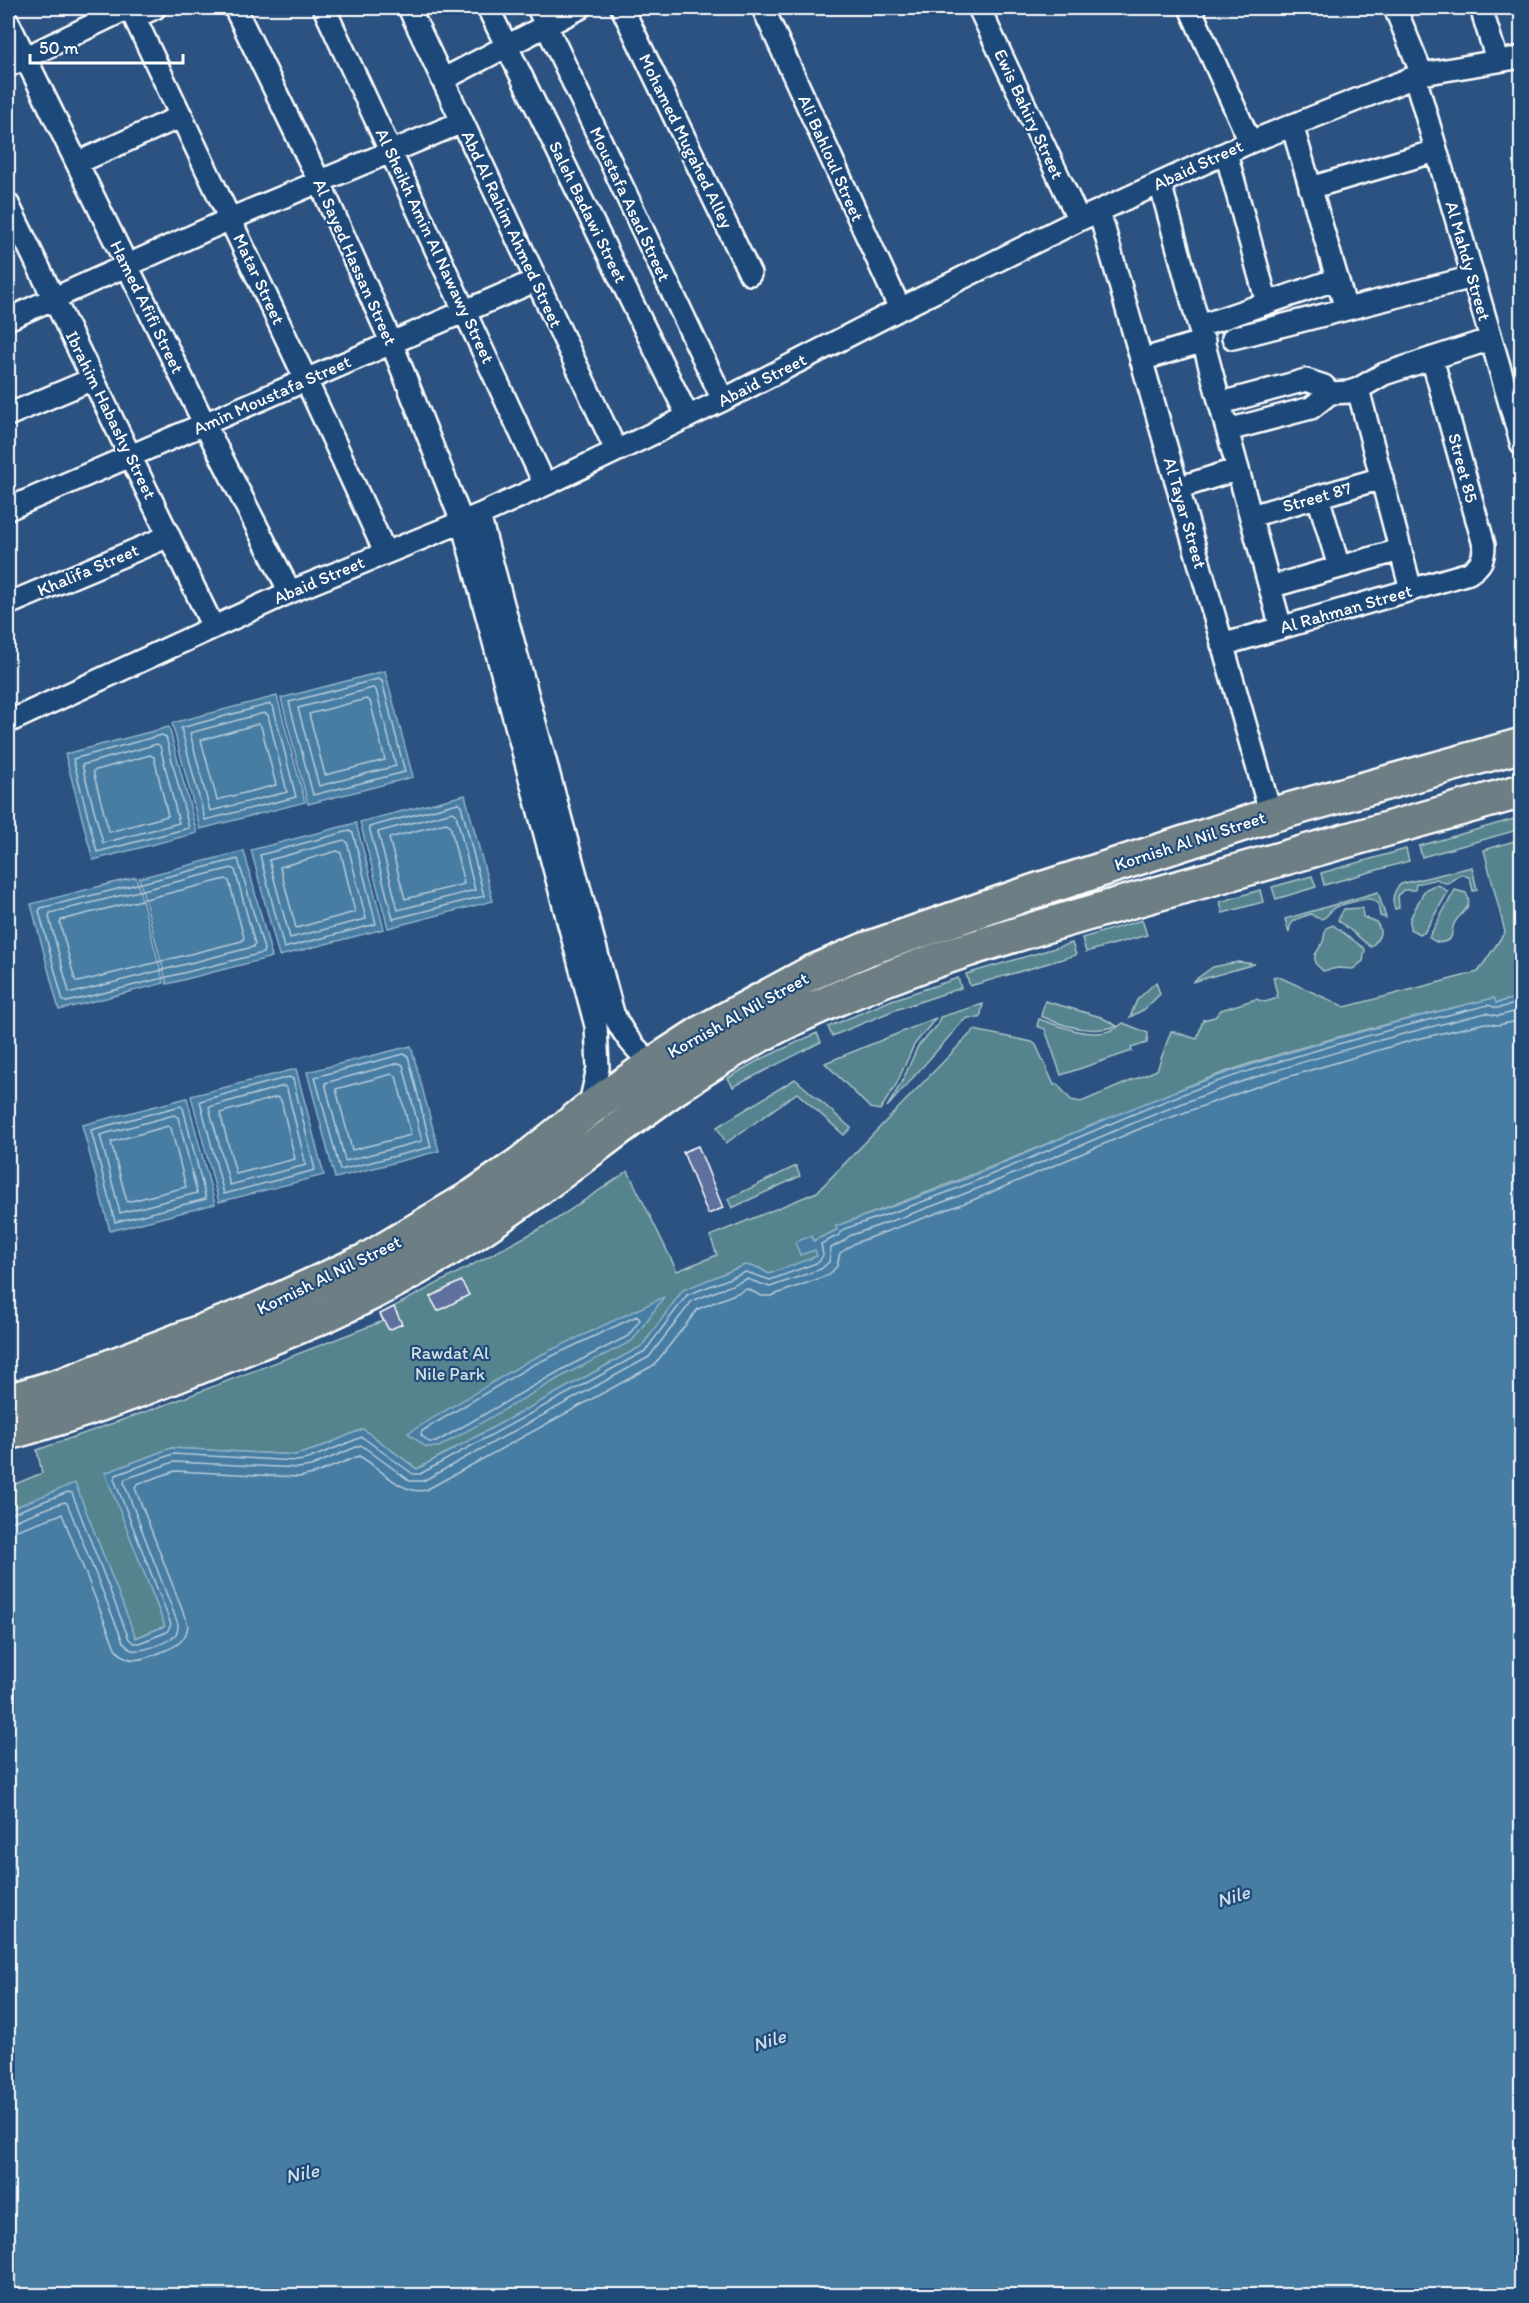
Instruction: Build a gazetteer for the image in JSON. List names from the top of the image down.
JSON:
{
  "streets": {
    "highway": ["Kornish Al Nil Street"],
    "street": [
      "Ewis Bahiry Street",
      "Mohamed Mugahed Alley",
      "Ali Bahloul Street",
      "Abaid Street",
      "Moustafa Asad Street",
      "Saleh Badawi Street",
      "Abd Al Rahim Ahmed Street",
      "Al Sheikh Amin Al Nawawy Street",
      "Al Mahdy Street",
      "Al Sayed Hassan Street",
      "Matar Street",
      "Hamed Afifi Street",
      "Amin Moustafa Street",
      "Ibrahim Habashy Street",
      "Street 85",
      "Street 87",
      "Al Tayar Street",
      "Khalifa Street",
      "Al Rahman Street"
    ]
  },
  "crossings": [
    ["Ewis Bahiry Street", "Abaid Street"],
    ["Ali Bahloul Street", "Abaid Street"],
    ["Abaid Street", "Moustafa Asad Street"],
    ["Abaid Street", "Saleh Badawi Street"],
    ["Abaid Street", "Abd Al Rahim Ahmed Street"],
    ["Abaid Street", "Al Sheikh Amin Al Nawawy Street"],
    ["Abaid Street", "Al Mahdy Street"],
    ["Abaid Street", "Al Sayed Hassan Street"],
    ["Abaid Street", "Matar Street"],
    ["Abaid Street", "Hamed Afifi Street"],
    ["Abaid Street", "Ibrahim Habashy Street"],
    ["Abaid Street", "Al Tayar Street"],
    ["Abd Al Rahim Ahmed Street", "Amin Moustafa Street"],
    ["Al Sheikh Amin Al Nawawy Street", "Amin Moustafa Street"],
    ["Al Sayed Hassan Street", "Amin Moustafa Street"],
    ["Matar Street", "Amin Moustafa Street"],
    ["Hamed Afifi Street", "Amin Moustafa Street"],
    ["Amin Moustafa Street", "Ibrahim Habashy Street"],
    ["Ibrahim Habashy Street", "Khalifa Street"],
    ["Street 85", "Al Rahman Street"],
    ["Al Tayar Street", "Al Rahman Street"],
    ["Al Tayar Street", "Kornish Al Nil Street"]
  ],
  "water": ["Nile"],
  "parks": ["Rawdat Al Nile Park"],
  "scale_bar": "50 m"
}
